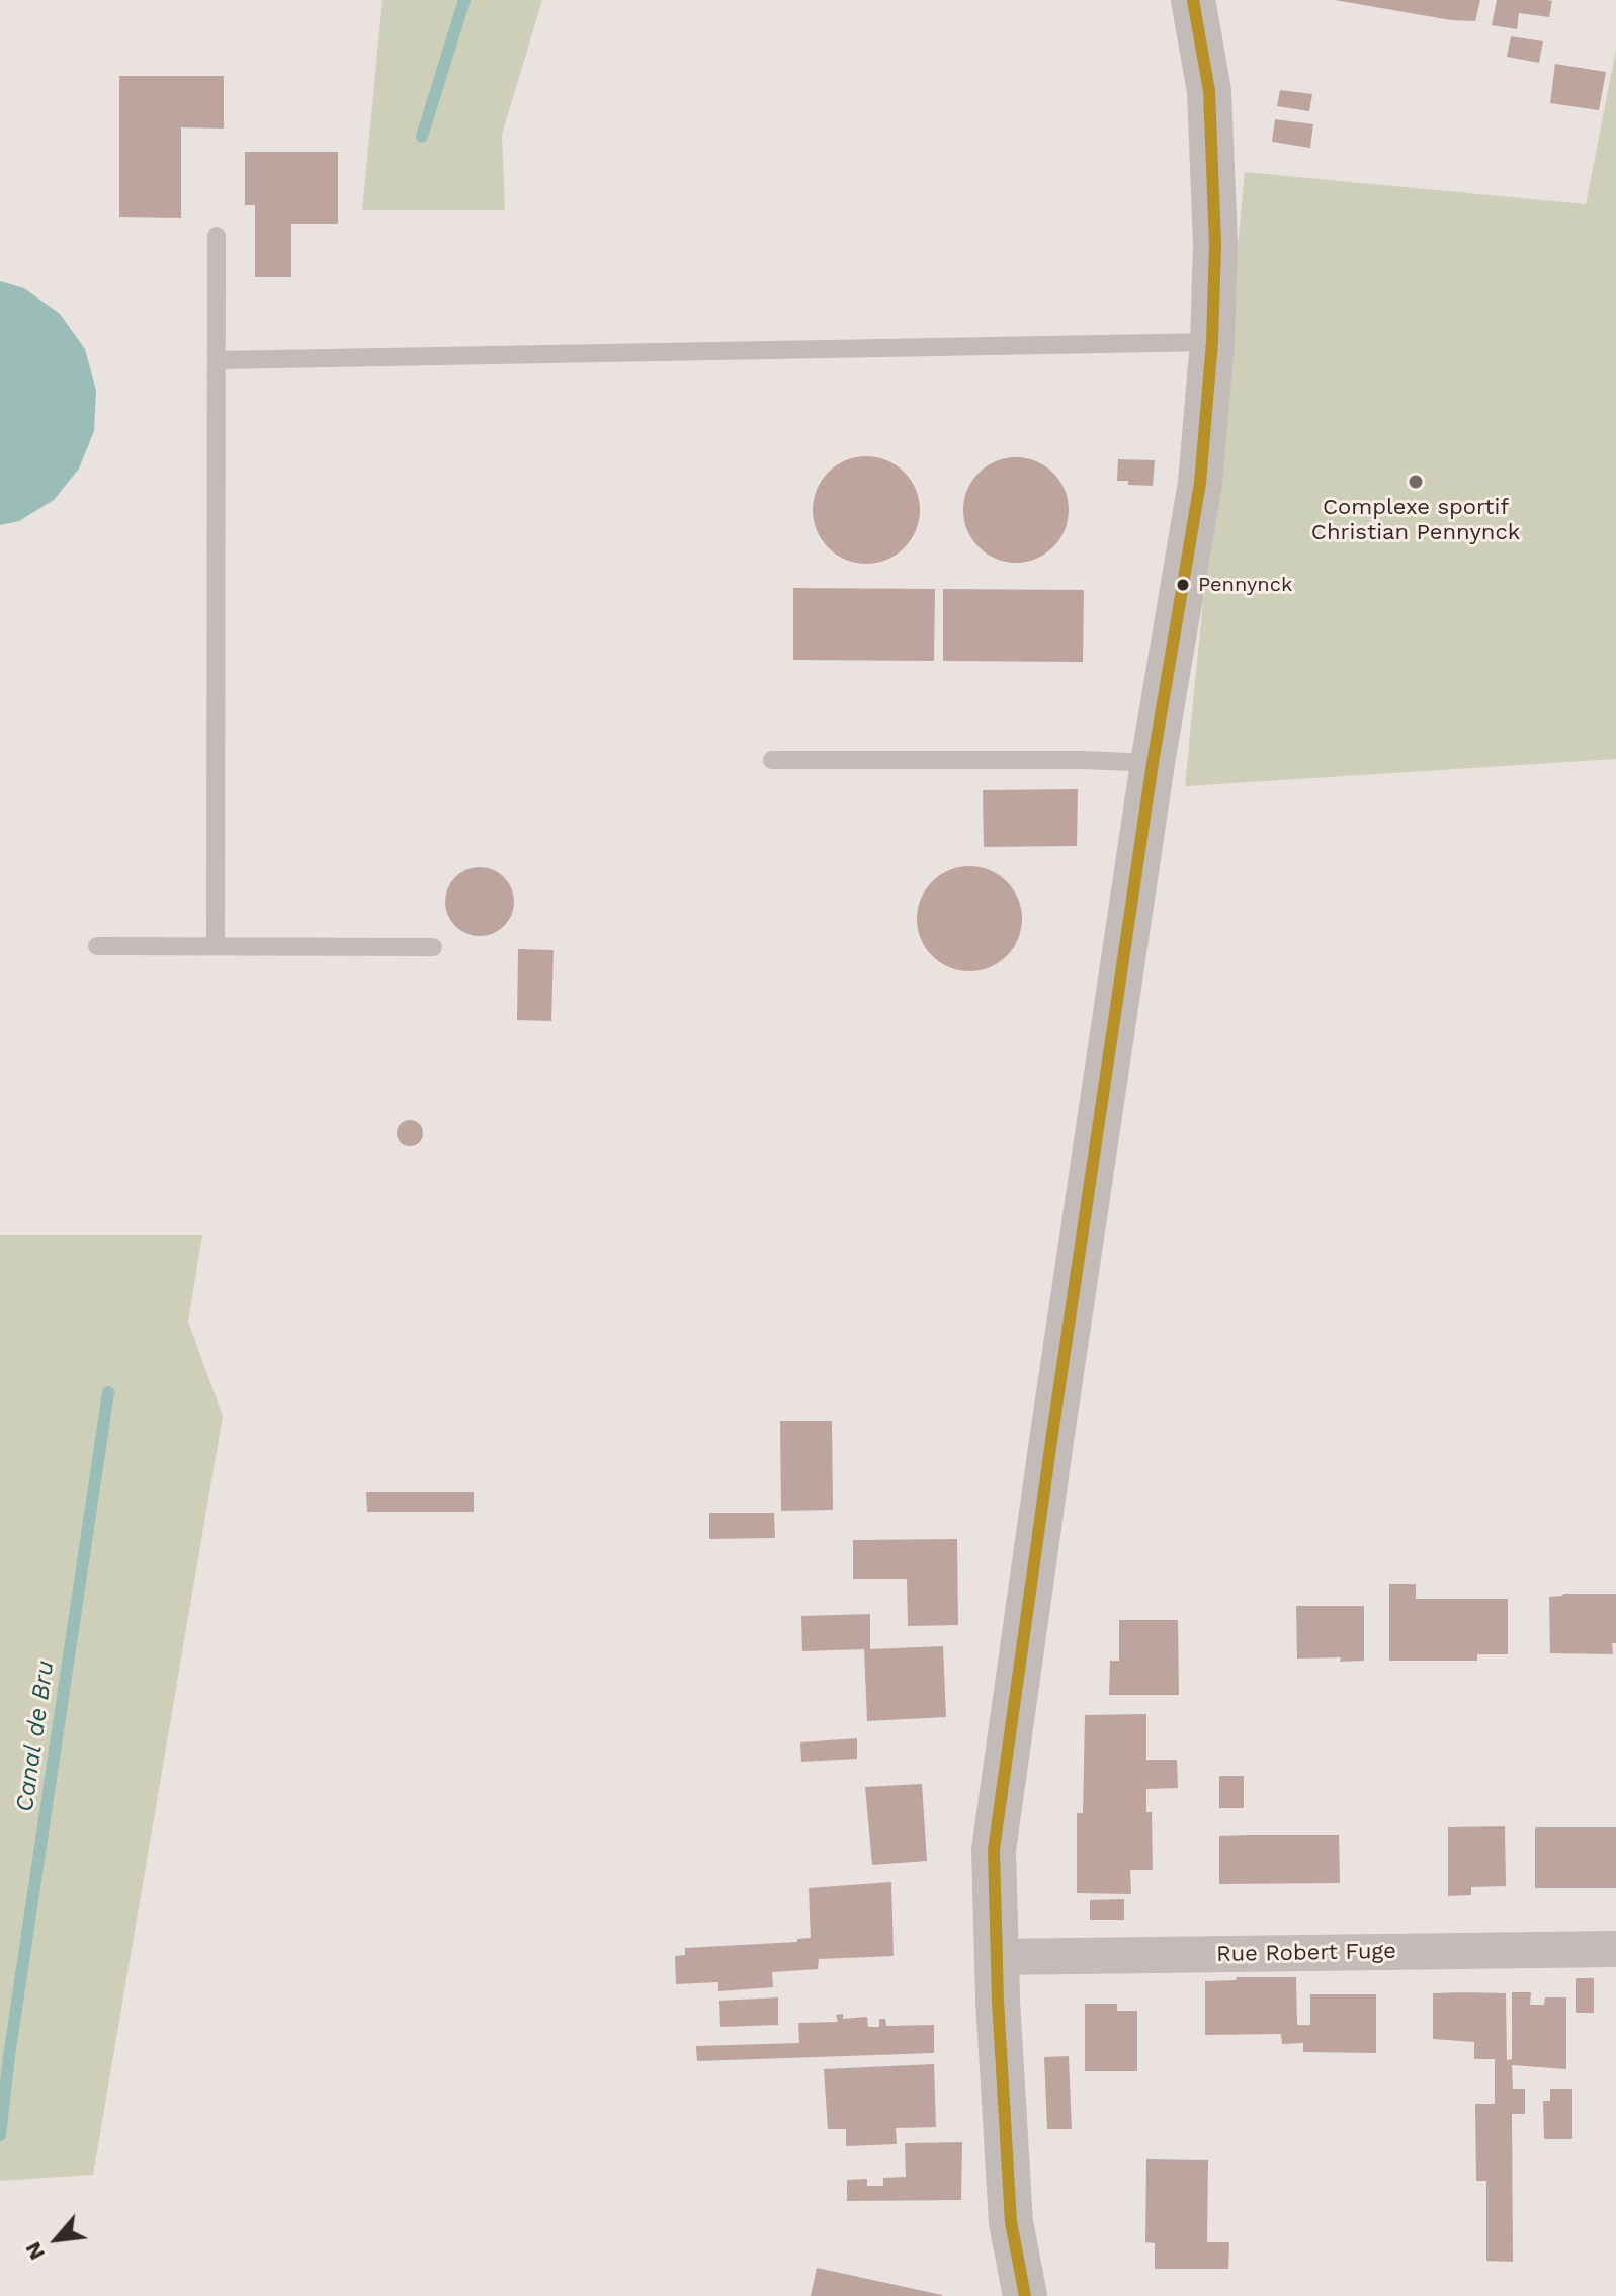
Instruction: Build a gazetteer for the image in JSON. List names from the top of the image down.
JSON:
{
  "streets": {
    "street": ["Rue Robert Fuge"]
  },
  "water": ["Canal de Bru"],
  "places": ["Complexe sportif Christian Pennynck", "Pennynck"],
  "north": "bottom left"
}
